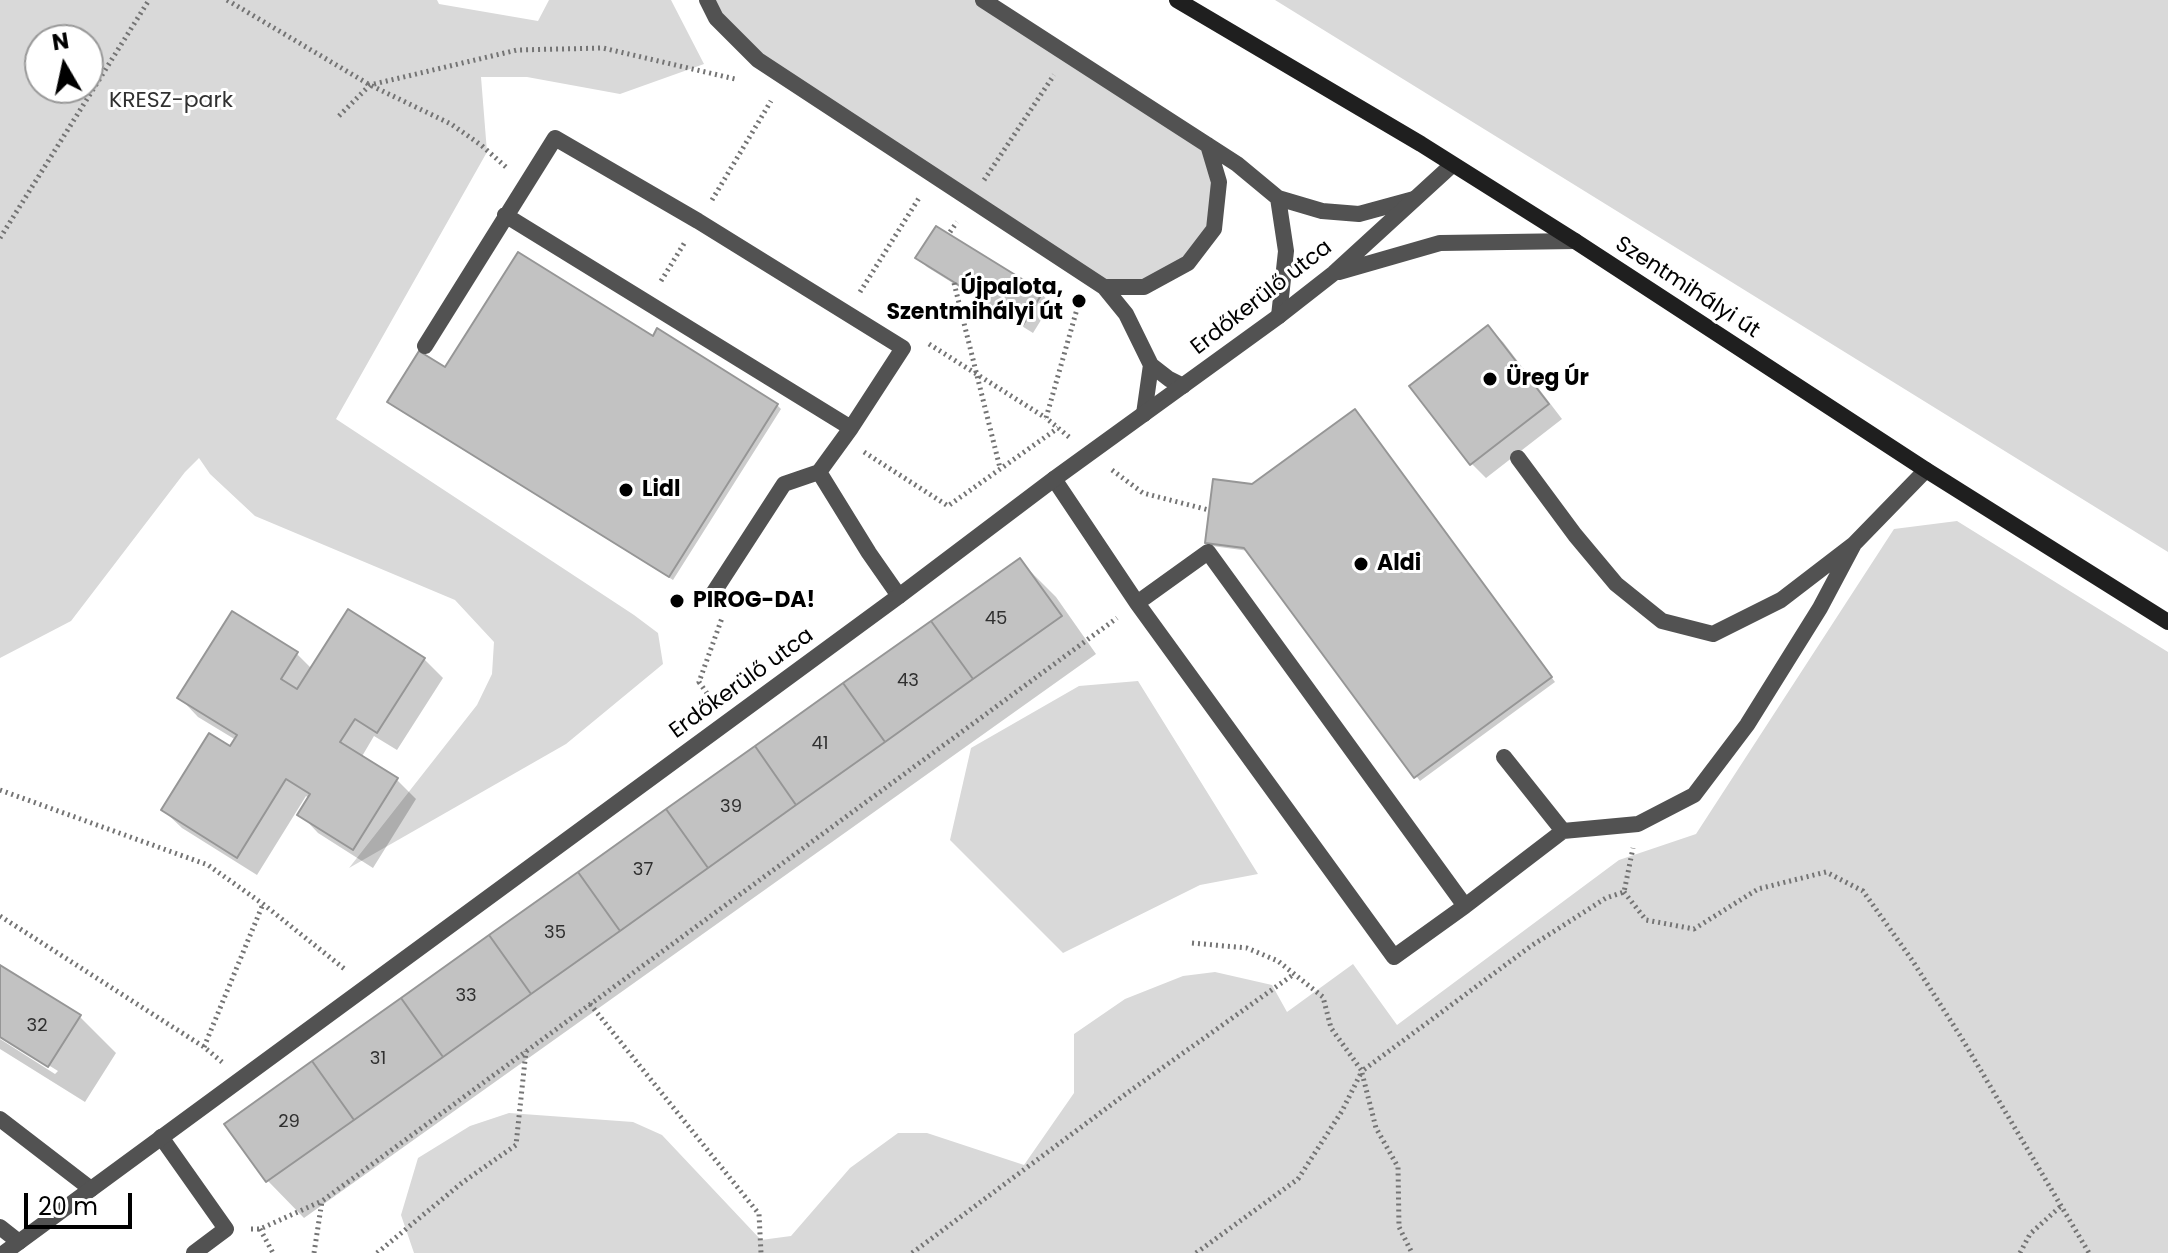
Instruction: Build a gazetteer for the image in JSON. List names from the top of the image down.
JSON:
{
  "streets": {
    "main road": ["Szentmihályi út"],
    "street": ["Erdőkerülő utca"]
  },
  "crossings": [
    ["Szentmihályi út", "Erdőkerülő utca"]
  ],
  "parks": ["KRESZ-park"],
  "places": [
    "Újpalota, Szentmihályi út",
    "Üreg Úr",
    "Lidl",
    "Aldi",
    "PIROG-DA!"
  ],
  "house_numbers": [
    "45",
    "43",
    "41",
    "39",
    "37",
    "35",
    "33",
    "32",
    "31",
    "29"
  ],
  "scale_bar": "20 m",
  "north": "top"
}
